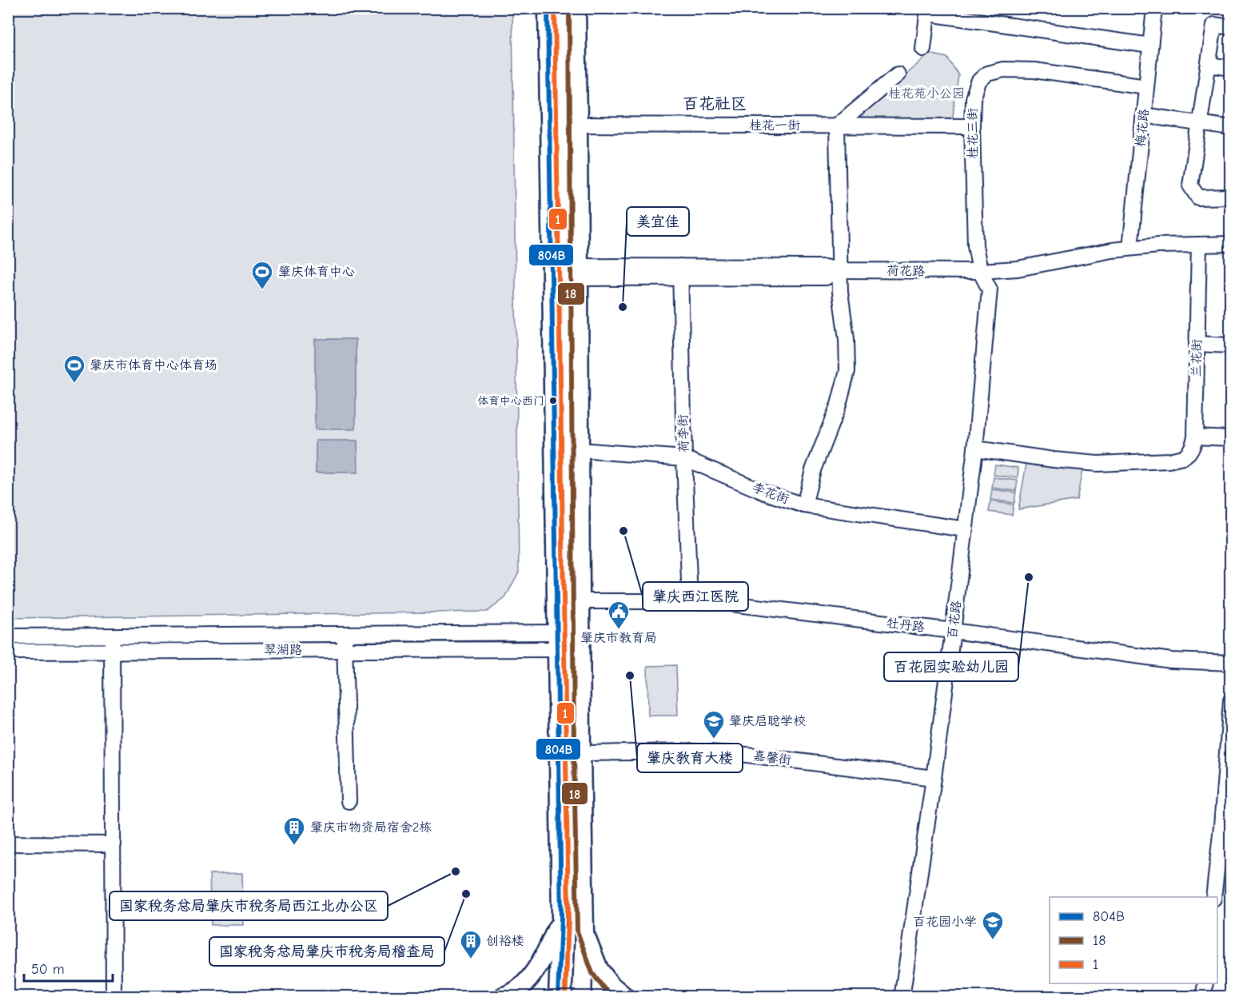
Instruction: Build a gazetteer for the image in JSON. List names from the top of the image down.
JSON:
{
  "streets": {
    "street": [
      "桂花一街",
      "梅花路",
      "桂花三街",
      "荷花路",
      "兰花街",
      "荷李街",
      "李花街",
      "百花路",
      "牡丹路",
      "翠湖路",
      "嘉馨街"
    ]
  },
  "crossings": [
    ["桂花一街", "桂花三街"],
    ["梅花路", "桂花三街"],
    ["梅花路", "荷花路"],
    ["桂花三街", "荷花路"],
    ["桂花三街", "百花路"],
    ["荷花路", "兰花街"],
    ["荷花路", "荷李街"],
    ["荷花路", "百花路"],
    ["荷李街", "李花街"],
    ["荷李街", "牡丹路"],
    ["李花街", "百花路"],
    ["百花路", "牡丹路"],
    ["百花路", "嘉馨街"]
  ],
  "districts": ["百花社区"],
  "parks": ["桂花苑小公园"],
  "places": {
    "sports": ["肇庆体育中心", "肇庆市体育中心体育场"],
    "other": [
      "美宜佳",
      "体育中心西门",
      "肇庆西江医院",
      "百花园实验幼儿园",
      "肇庆教育大楼",
      "国家税务总局肇庆市税务局西江北办公区",
      "国家税务总局肇庆市税务局稽查局"
    ],
    "public building": ["肇庆市教育局"],
    "school or university": ["肇庆启聪学校", "百花园小学"],
    "building": ["肇庆市物资局宿舍2栋", "创裕楼"]
  },
  "lines": ["transit line 804B", "transit line 18", "transit line 1"],
  "legend": ["804B", "18", "1"],
  "scale_bar": "50 m"
}
